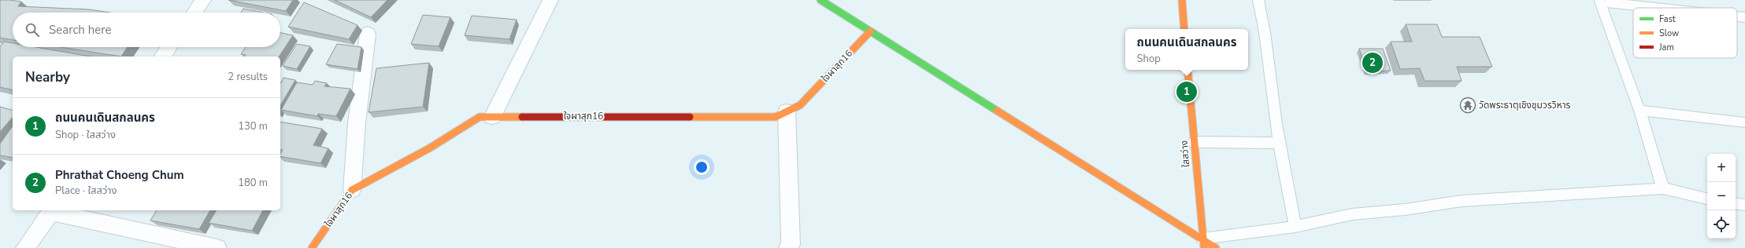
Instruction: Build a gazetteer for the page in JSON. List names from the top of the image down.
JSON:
{
  "streets": {
    "street": ["ใจผาสุก16", "ใสสว่าง"]
  },
  "places": {
    "temple": ["วัดพระธาตุเชิงชุมวรวิหาร"]
  },
  "legend": ["Fast", "Slow", "Jam"],
  "page": {
    "search": "Search here",
    "popup": ["ถนนคนเดินสกลนคร", "Shop"],
    "pins": ["2", "1"],
    "heading": ["Nearby", "2 results"],
    "list": [
      {
        "mark": "1",
        "name": "ถนนคนเดินสกลนคร",
        "note": "Shop · ใสสว่าง",
        "value": "130 m"
      },
      {
        "mark": "2",
        "name": "Phrathat Choeng Chum",
        "note": "Place · ใสสว่าง",
        "value": "180 m"
      }
    ],
    "map_buttons": ["+", "−"]
  }
}
